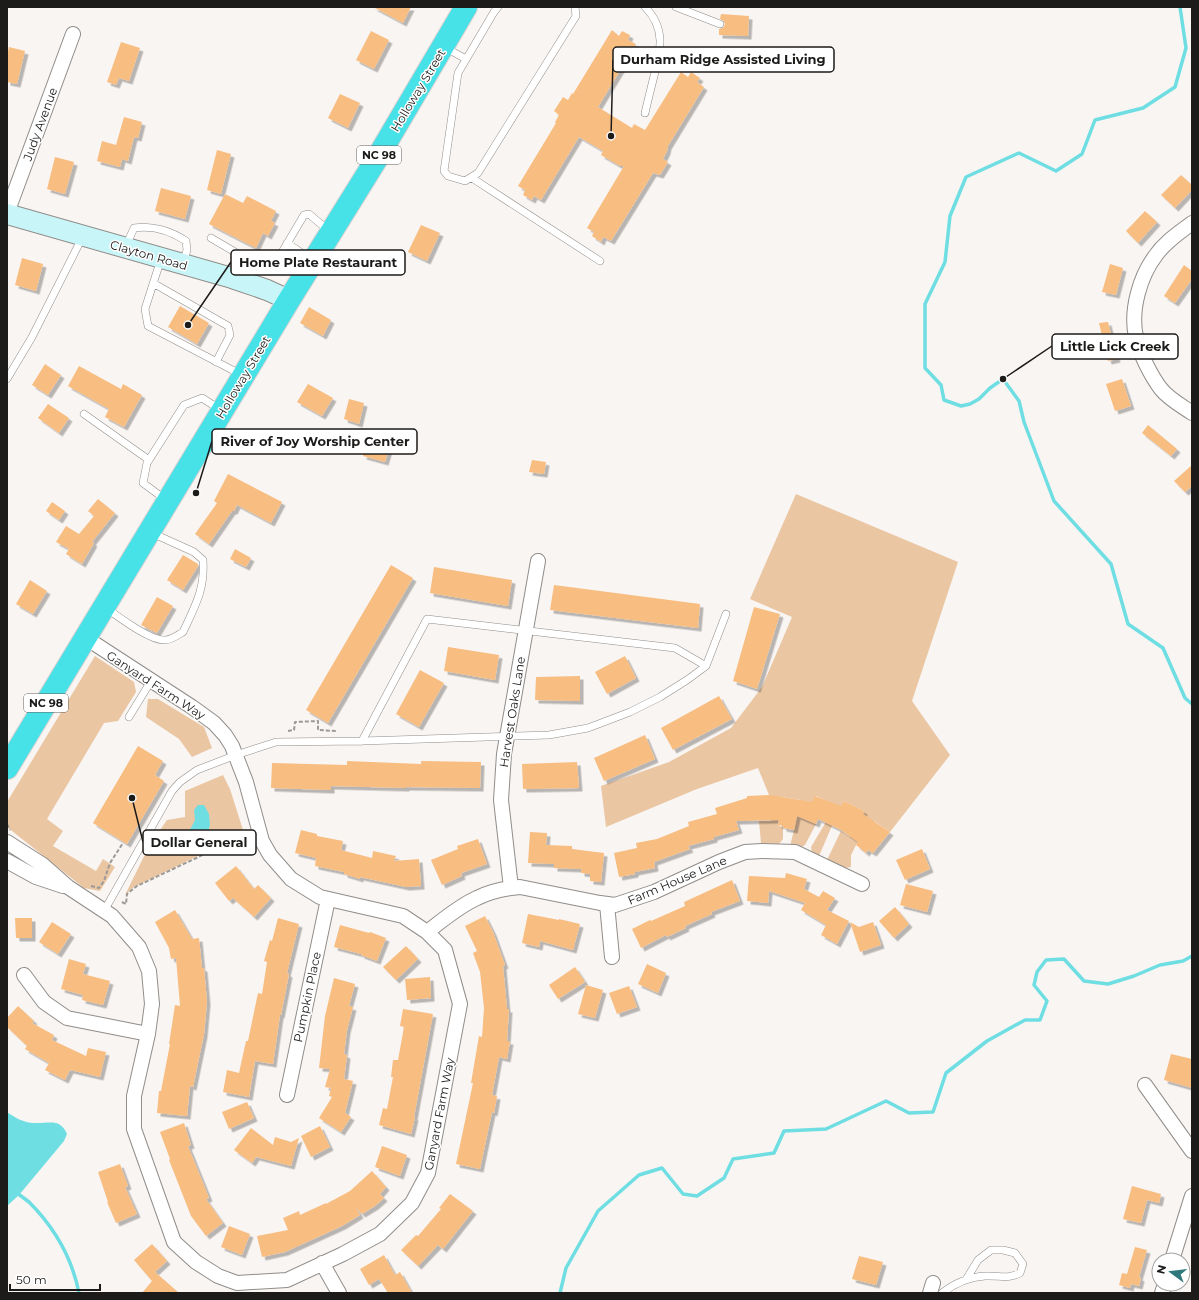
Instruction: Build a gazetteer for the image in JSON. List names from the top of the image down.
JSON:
{
  "streets": {
    "highway": ["Holloway Street", "NC 98"],
    "street": [
      "Judy Avenue",
      "Clayton Road",
      "Ganyard Farm Way",
      "Harvest Oaks Lane",
      "Farm House Lane",
      "Pumpkin Place"
    ]
  },
  "crossings": [
    ["Holloway Street", "Clayton Road"],
    ["Holloway Street", "Ganyard Farm Way"],
    ["Judy Avenue", "Clayton Road"],
    ["Ganyard Farm Way", "Farm House Lane"],
    ["Ganyard Farm Way", "Pumpkin Place"],
    ["Harvest Oaks Lane", "Farm House Lane"]
  ],
  "places": [
    "Durham Ridge Assisted Living",
    "Home Plate Restaurant",
    "Little Lick Creek",
    "River of Joy Worship Center",
    "Dollar General"
  ],
  "scale_bar": "50 m",
  "north": "left"
}
